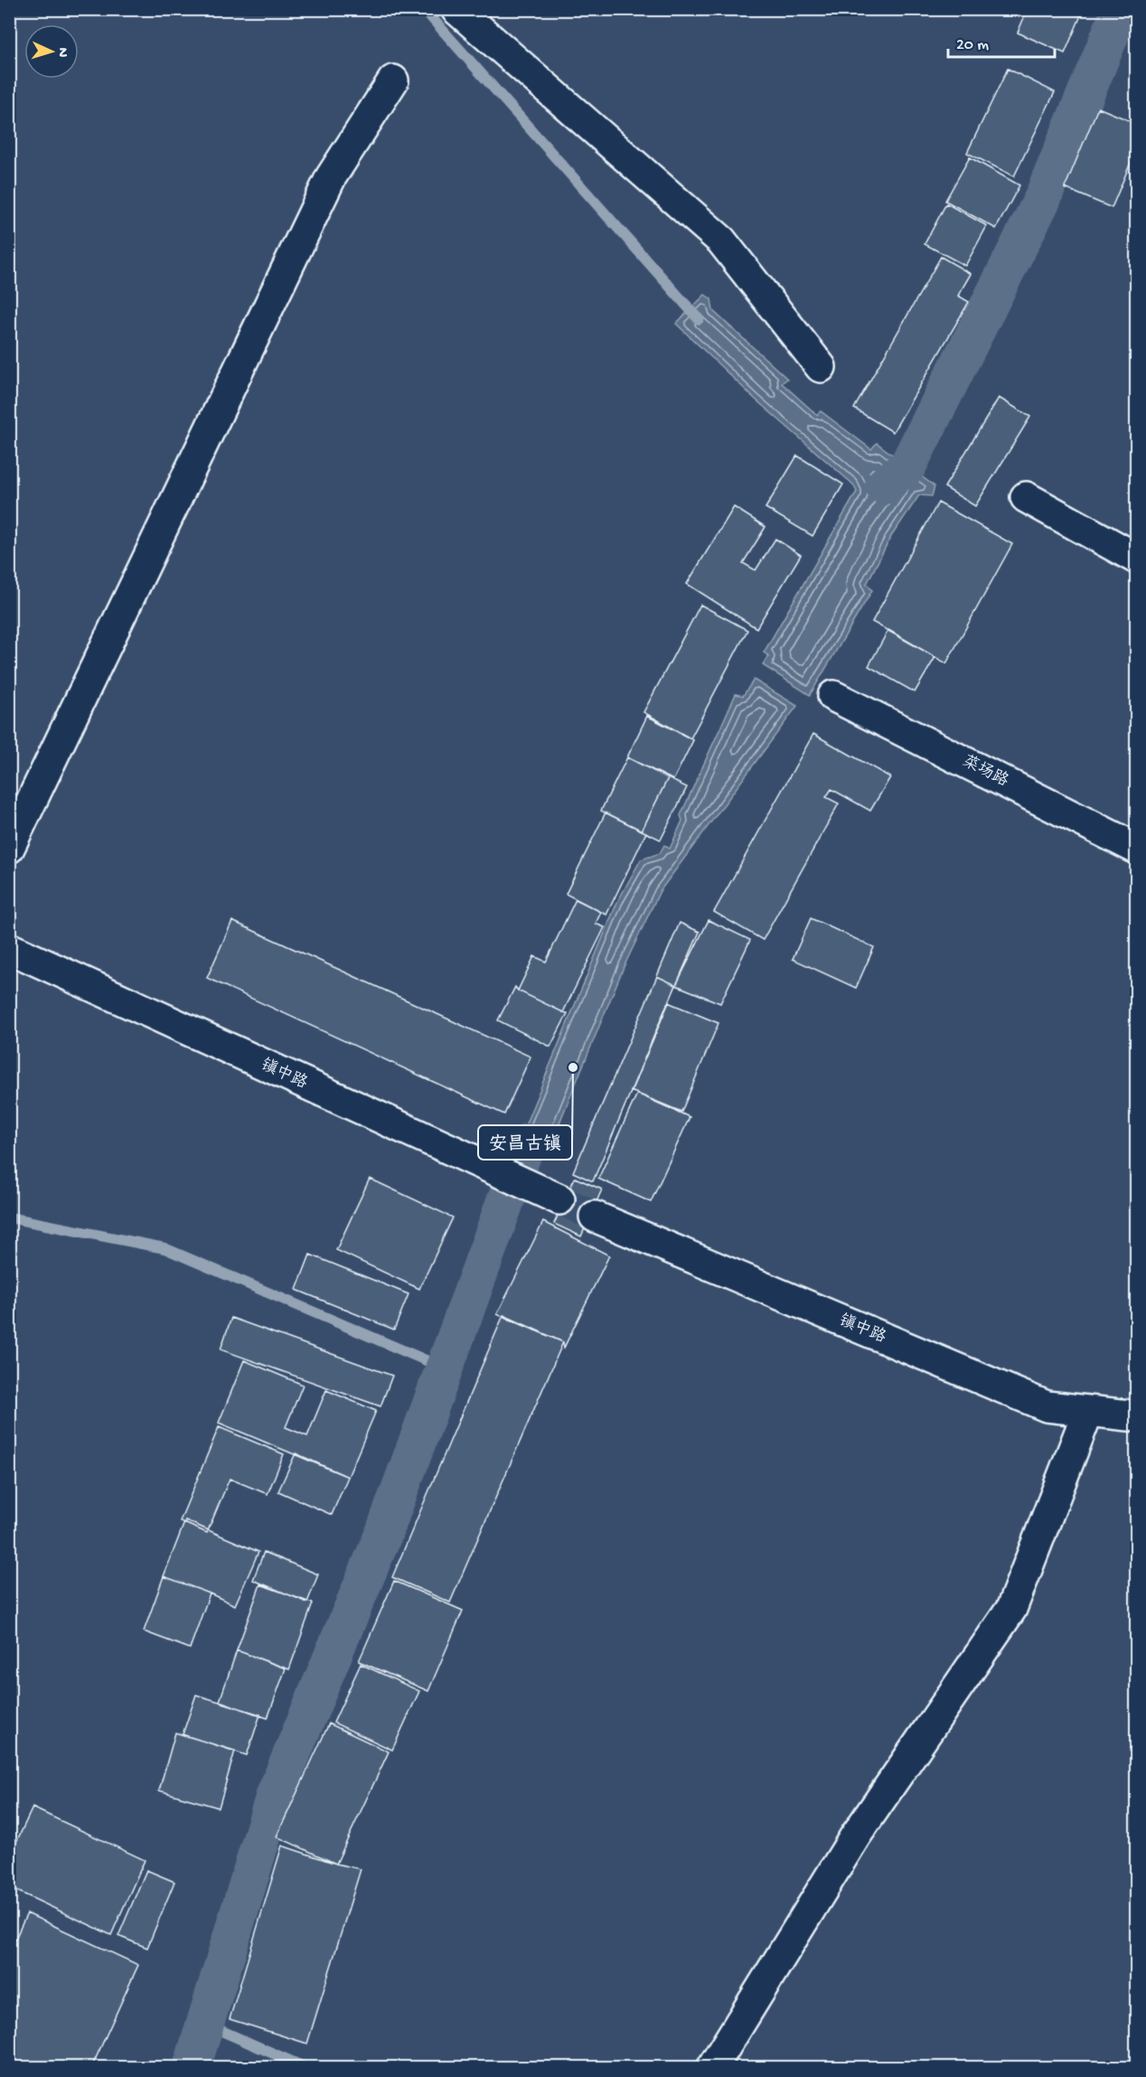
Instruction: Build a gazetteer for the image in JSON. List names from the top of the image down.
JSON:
{
  "streets": {
    "street": ["菜场路", "镇中路"]
  },
  "places": ["安昌古镇"],
  "scale_bar": "20 m",
  "north": "right"
}
